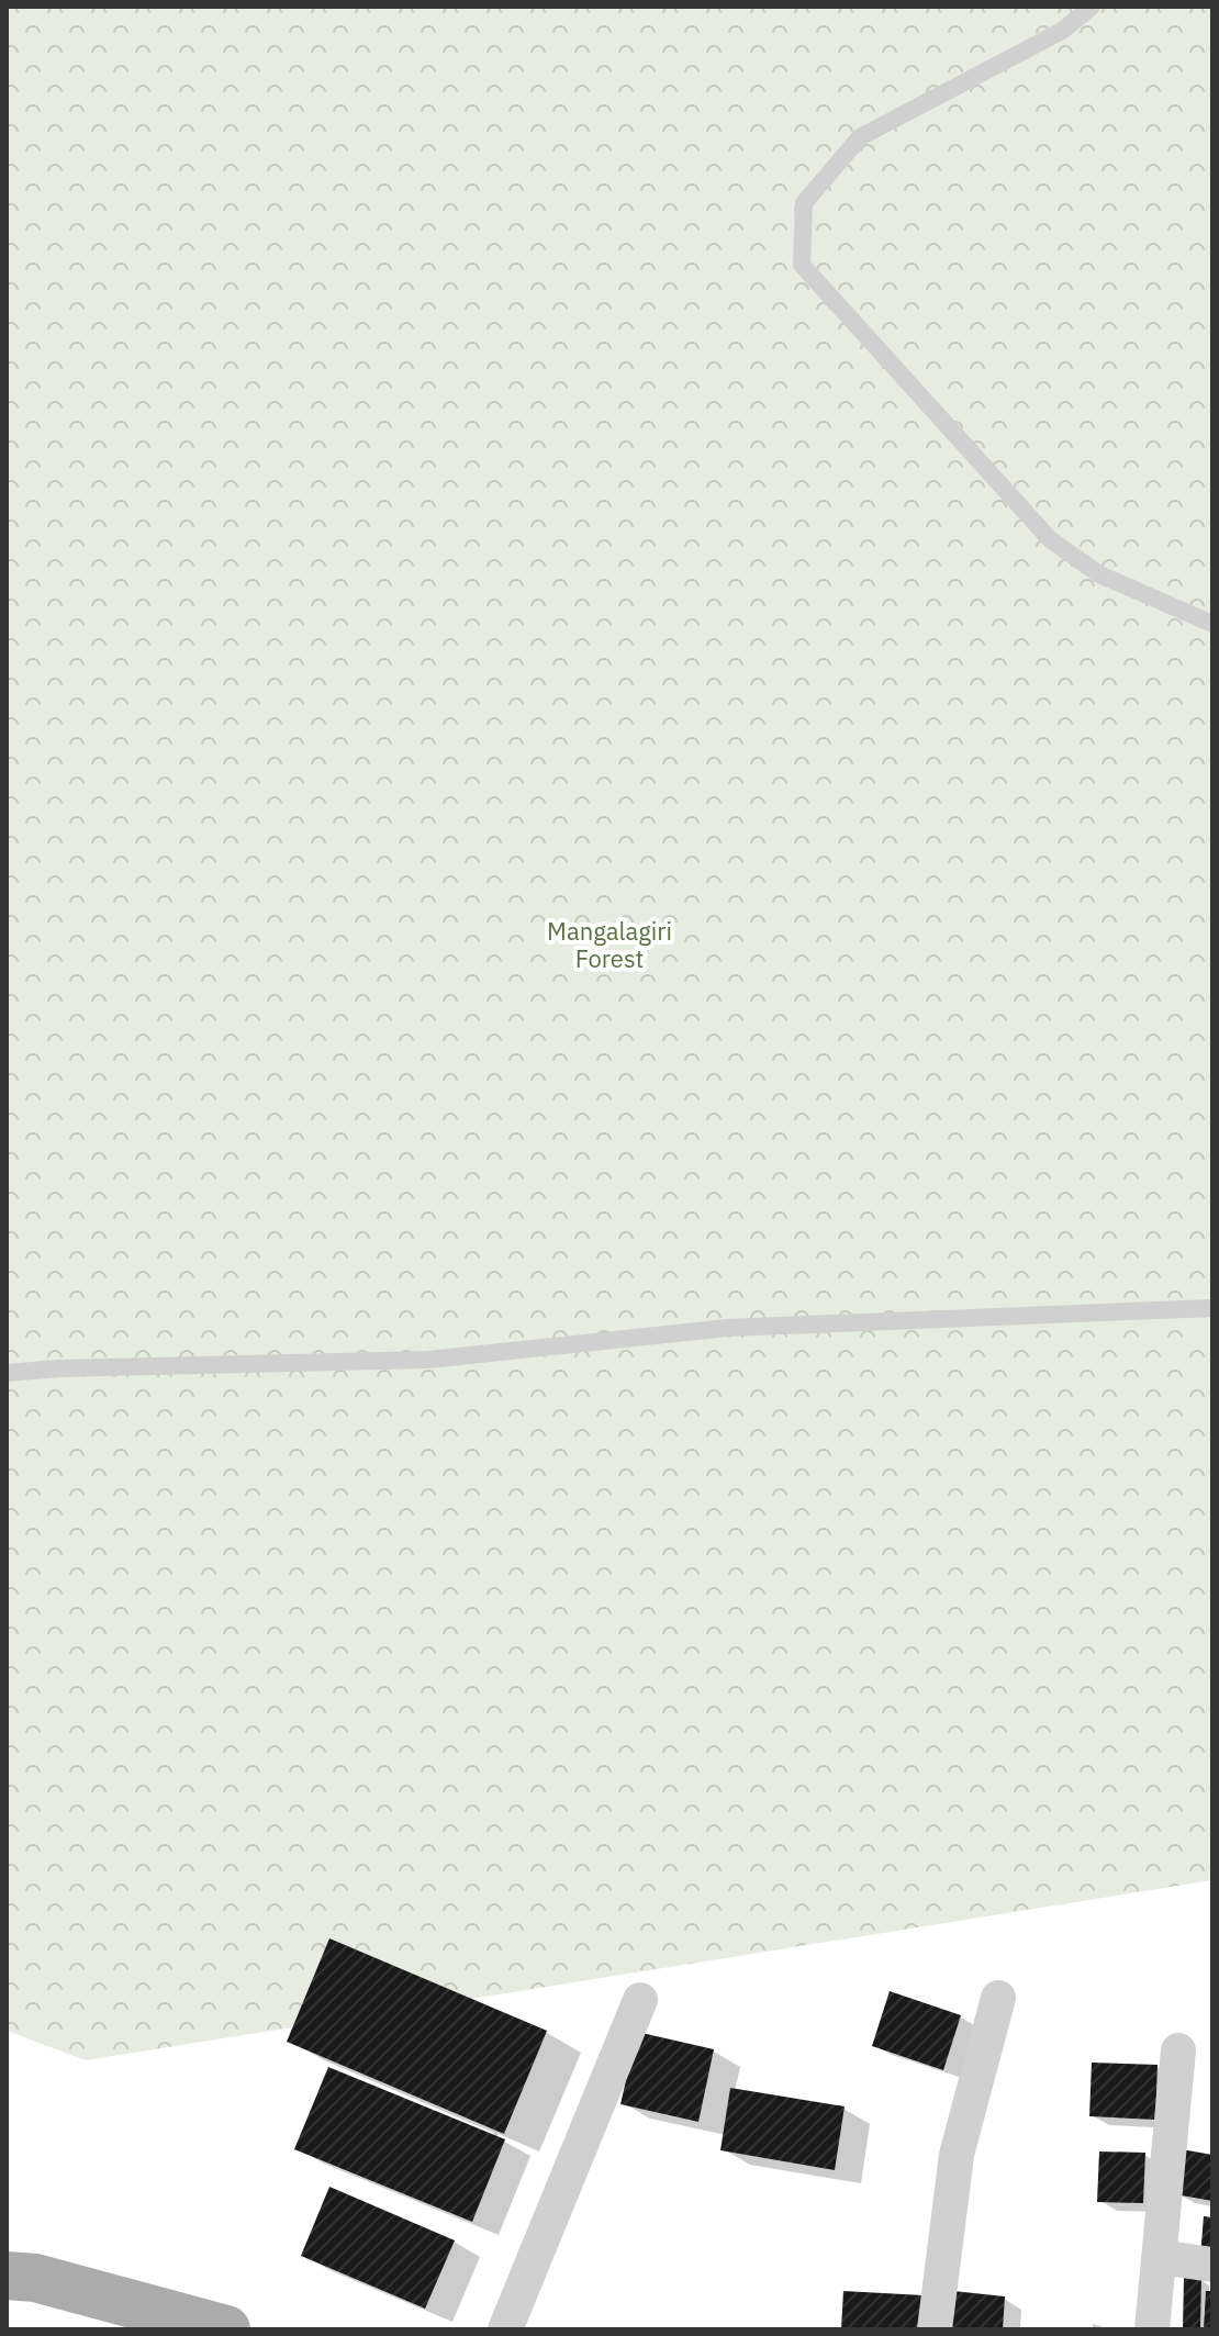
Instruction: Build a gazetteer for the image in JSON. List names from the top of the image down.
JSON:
{
  "parks": ["Mangalagiri Forest"]
}
